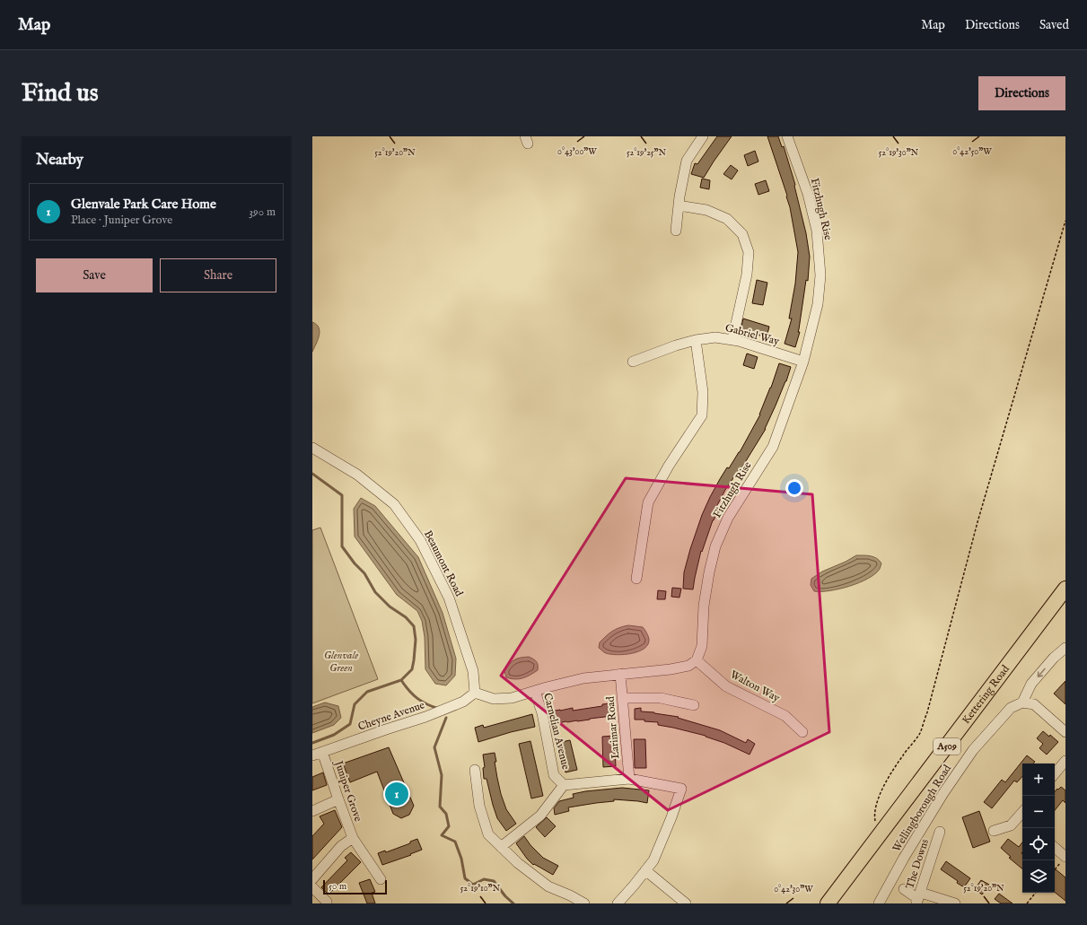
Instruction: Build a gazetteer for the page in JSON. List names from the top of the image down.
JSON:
{
  "streets": {
    "highway": ["Kettering Road", "A509"],
    "street": [
      "Fitzhugh Rise",
      "Gabriel Way",
      "Beaumont Road",
      "Walton Way",
      "Cheyne Avenue",
      "Larimar Road",
      "Carnelian Avenue",
      "Juniper Grove",
      "Wellingborough Road",
      "The Downs"
    ]
  },
  "crossings": [
    ["Fitzhugh Rise", "Gabriel Way"],
    ["Fitzhugh Rise", "Walton Way"],
    ["Beaumont Road", "Cheyne Avenue"],
    ["Cheyne Avenue", "Juniper Grove"],
    ["Larimar Road", "Carnelian Avenue"]
  ],
  "parks": ["Glenvale Green"],
  "scale_bar": "50 m",
  "page": {
    "header": "Map",
    "nav": ["Map", "Directions", "Saved"],
    "buttons": [
      "Directions",
      ["Save", "Share"]
    ],
    "title": "Find us",
    "heading": "Nearby",
    "list": [
      {
        "mark": "1",
        "name": "Glenvale Park Care Home",
        "note": "Place · Juniper Grove",
        "value": "390 m"
      }
    ],
    "map_buttons": ["+", "−"],
    "pins": "1",
    "scale": "50 m"
  },
  "coordinates": [
    "0°43'00\"W",
    "0°42'50\"W",
    "52°19'25\"N",
    "52°19'20\"N",
    "52°19'30\"N",
    "52°19'10\"N",
    "0°42'30\"W"
  ]
}
